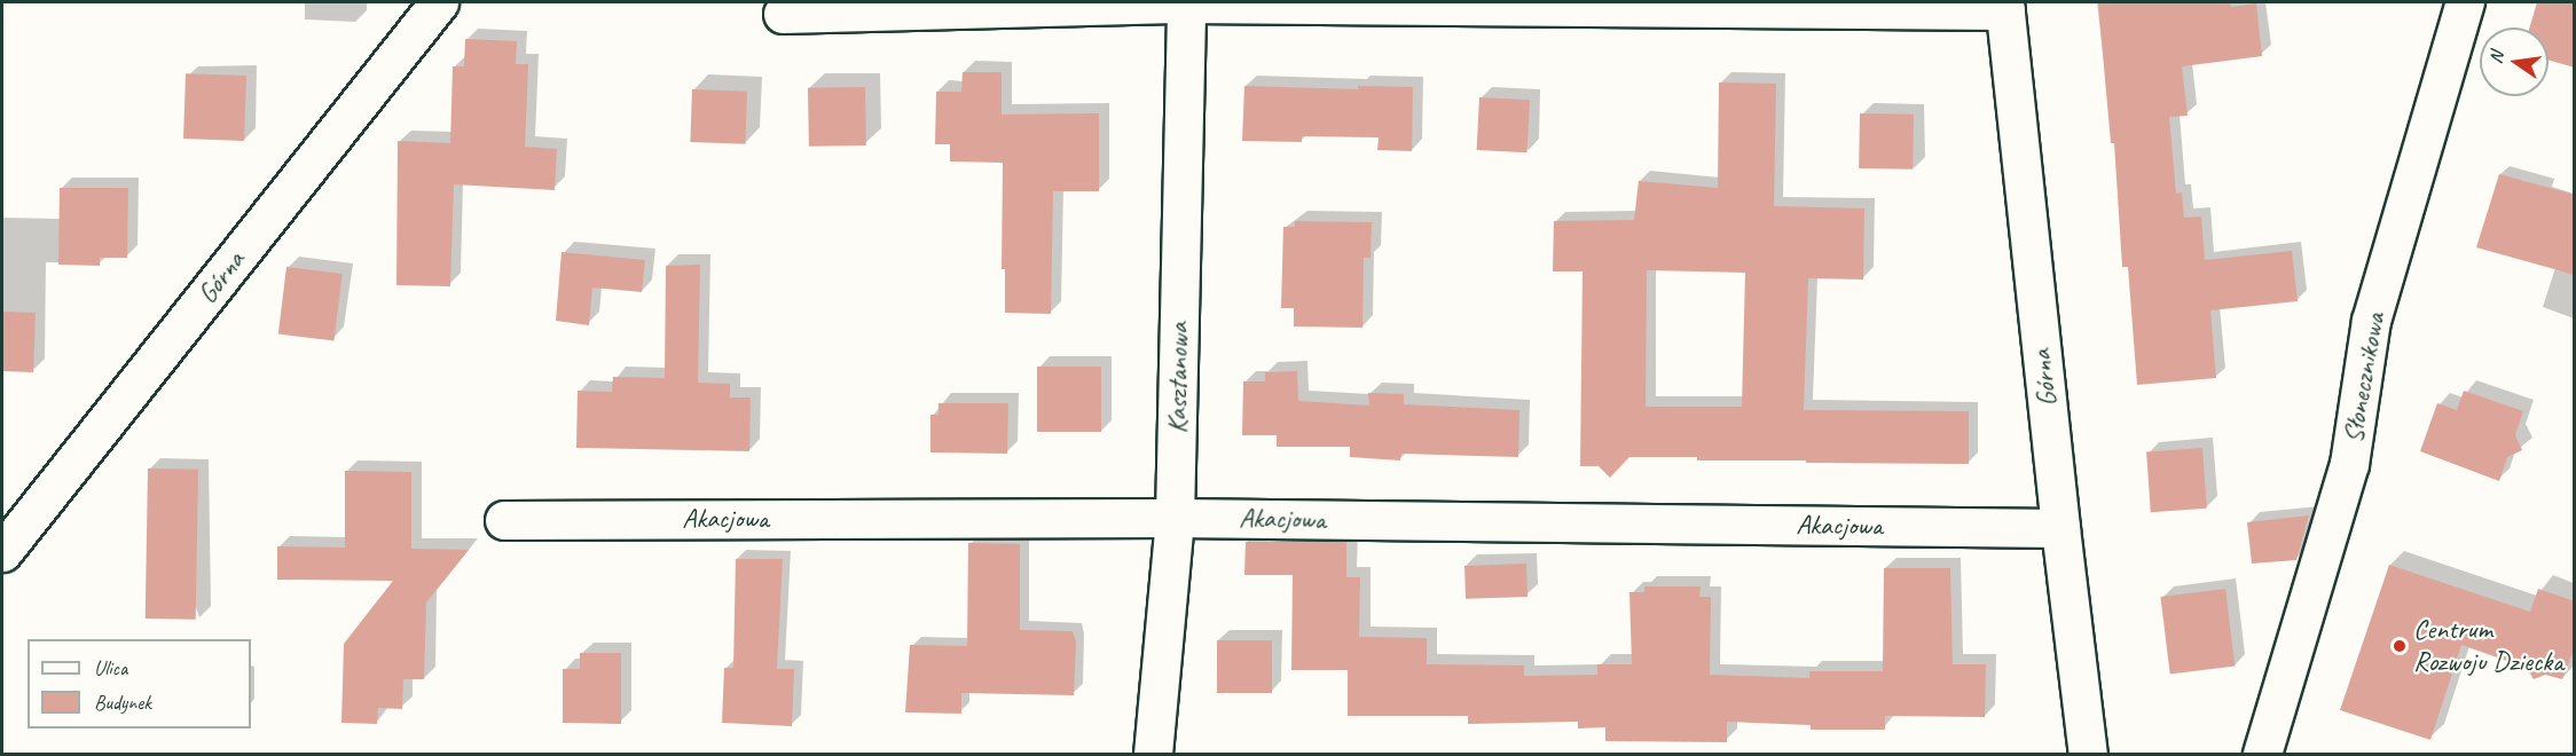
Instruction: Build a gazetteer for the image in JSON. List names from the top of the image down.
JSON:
{
  "streets": {
    "street": [
      "Górna",
      "Kasztanowa",
      "Słonecznikowa",
      "Akacjowa"
    ]
  },
  "crossings": [
    ["Górna", "Akacjowa"],
    ["Kasztanowa", "Akacjowa"]
  ],
  "places": ["Centrum Rozwoju Dziecka"],
  "legend": ["Ulica", "Budynek"],
  "north": "left"
}
